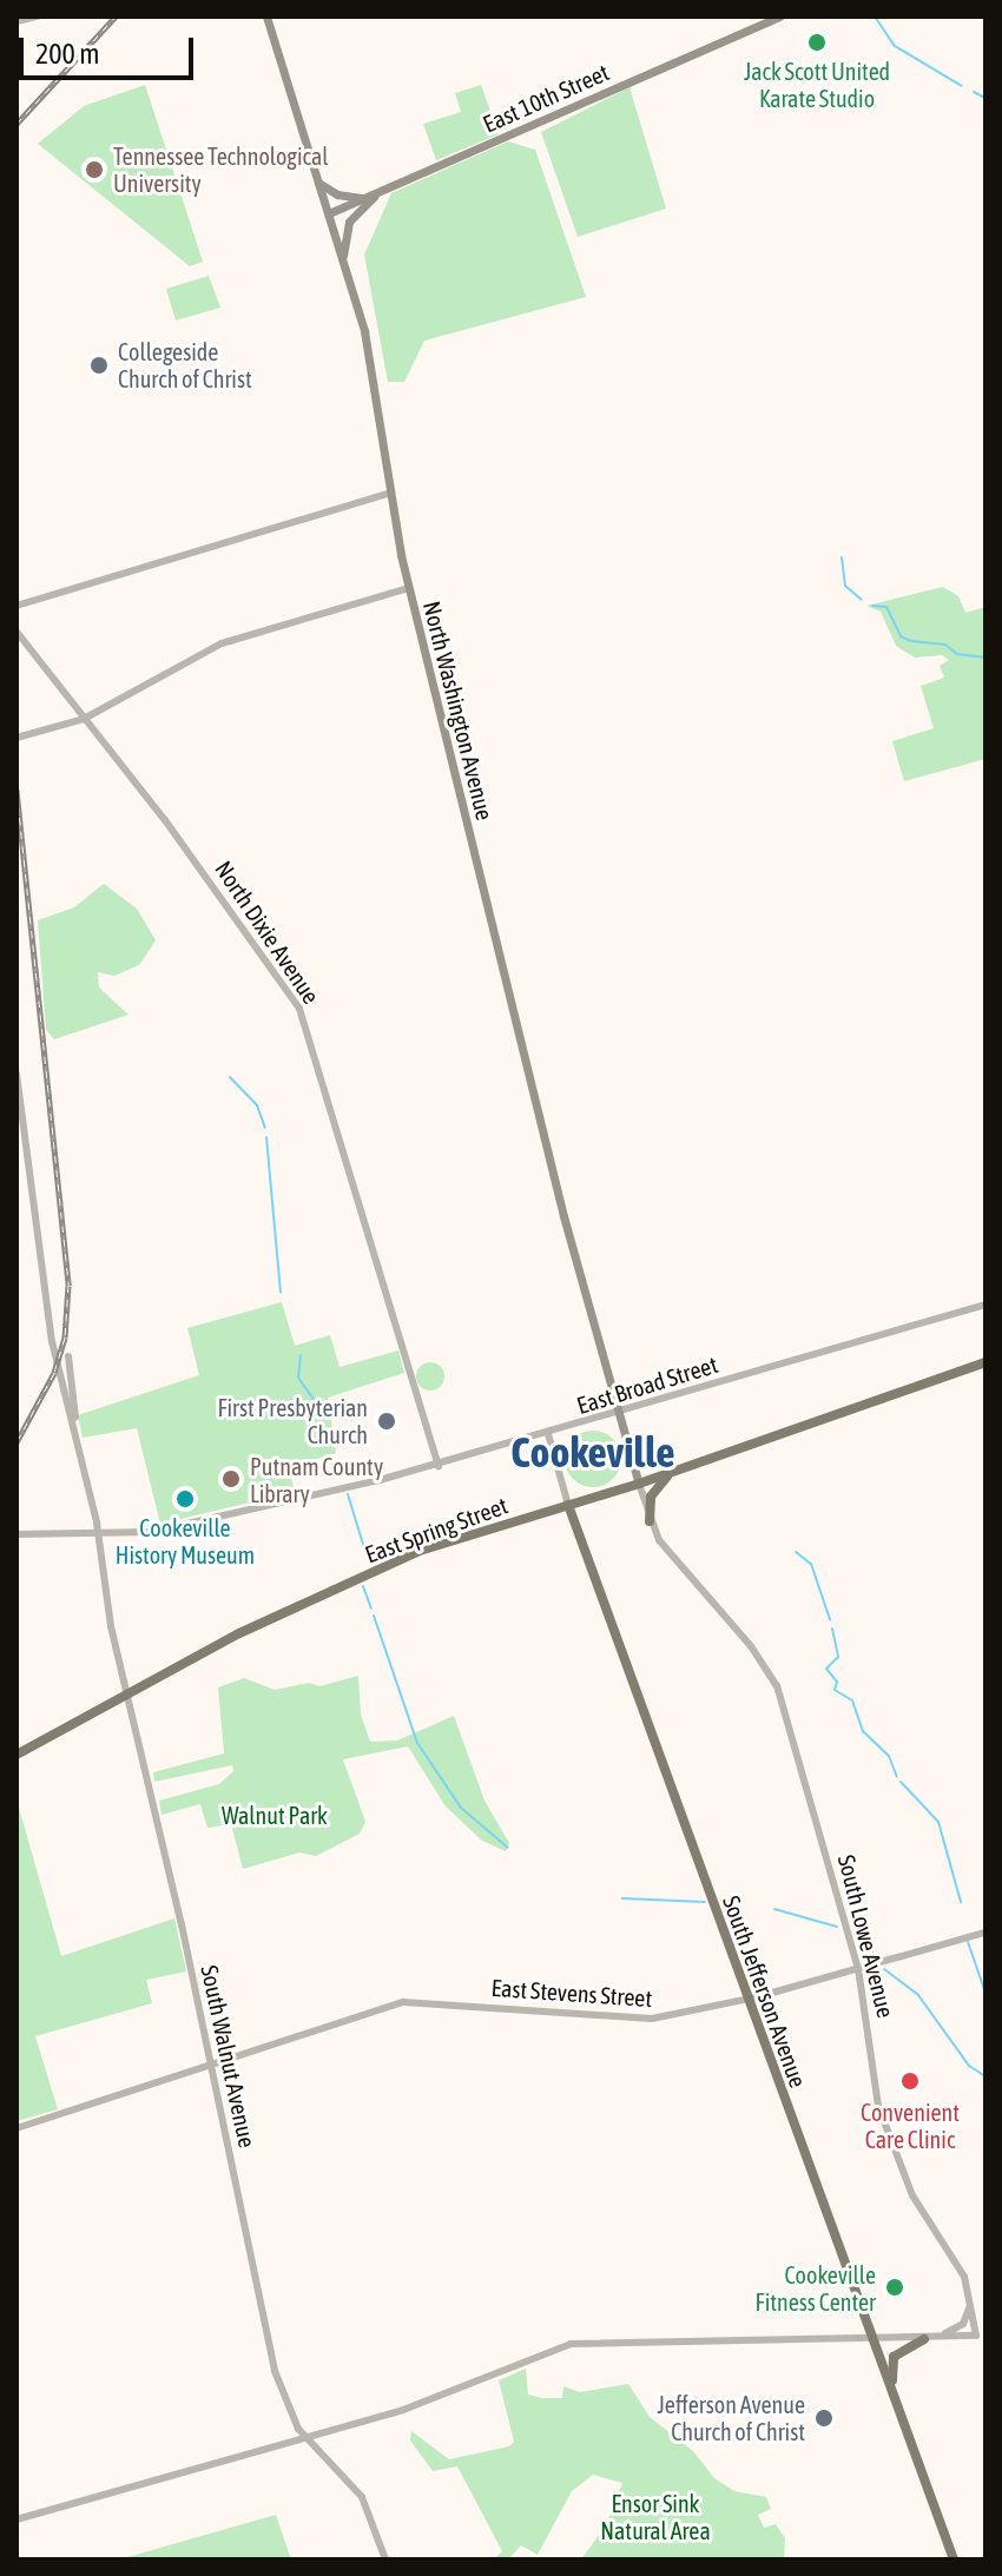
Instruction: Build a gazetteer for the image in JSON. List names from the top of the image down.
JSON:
{
  "streets": {
    "main road": [
      "East 10th Street",
      "North Washington Avenue",
      "East Spring Street",
      "South Jefferson Avenue"
    ],
    "street": [
      "North Dixie Avenue",
      "East Broad Street",
      "South Lowe Avenue",
      "East Stevens Street",
      "South Walnut Avenue"
    ]
  },
  "crossings": [
    ["East 10th Street", "North Washington Avenue"],
    ["North Washington Avenue", "East Broad Street"],
    ["North Washington Avenue", "East Spring Street"],
    ["North Washington Avenue", "South Lowe Avenue"],
    ["North Dixie Avenue", "East Broad Street"],
    ["East Broad Street", "South Jefferson Avenue"],
    ["East Broad Street", "South Walnut Avenue"],
    ["East Spring Street", "South Lowe Avenue"],
    ["East Spring Street", "South Jefferson Avenue"],
    ["East Spring Street", "South Walnut Avenue"],
    ["South Lowe Avenue", "East Stevens Street"],
    ["South Jefferson Avenue", "East Stevens Street"],
    ["East Stevens Street", "South Walnut Avenue"]
  ],
  "districts": ["Cookeville"],
  "parks": ["Walnut Park", "Ensor Sink Natural Area"],
  "places": [
    "Jack Scott United Karate Studio",
    "Tennessee Technological University",
    "Collegeside Church of Christ",
    "First Presbyterian Church",
    "Putnam County Library",
    "Cookeville History Museum",
    "Convenient Care Clinic",
    "Cookeville Fitness Center",
    "Jefferson Avenue Church of Christ"
  ],
  "scale_bar": "200 m"
}
